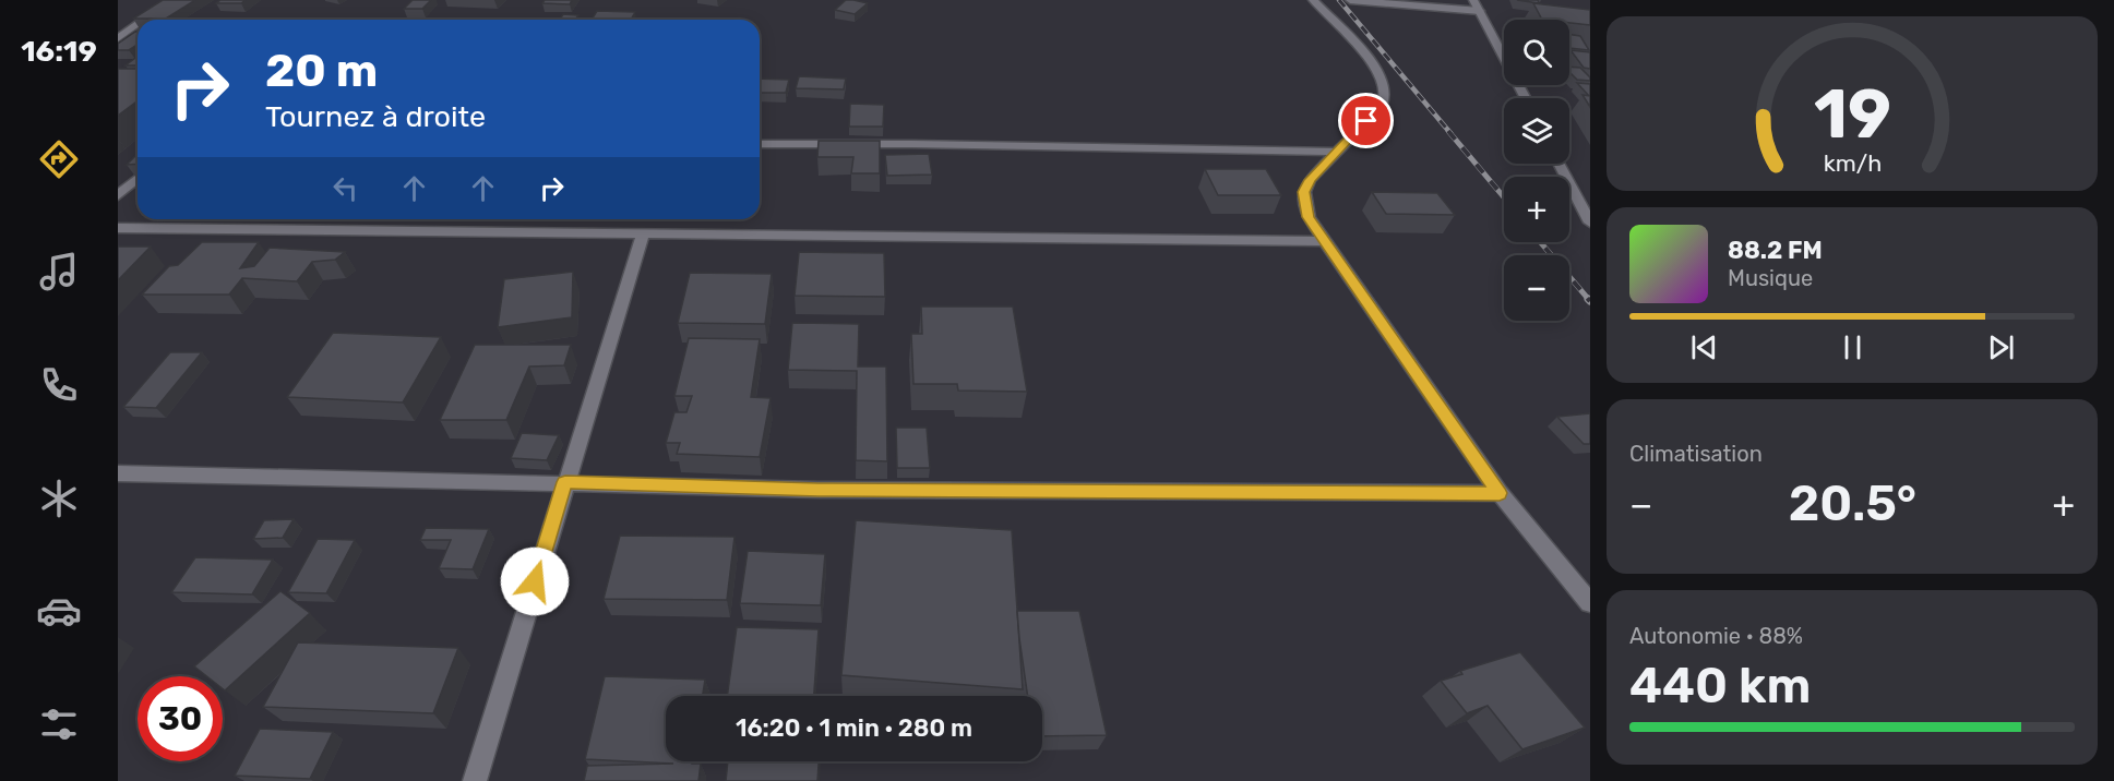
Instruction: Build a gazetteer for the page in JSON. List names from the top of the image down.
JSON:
{
  "page": {
    "tabs": "16:19",
    "map_buttons": ["+", "−"],
    "turn": ["20 m", "Tournez à droite"],
    "song": ["88.2 FM", "Musique"],
    "tile": [
      "Climatisation",
      ["Autonomie · 88%", "440 km"]
    ],
    "heat": ["−", "20.5°", "+"],
    "limit": "30",
    "trip": "16:20 · 1 min · 280 m",
    "gauge": ["19", "km/h"]
  }
}
